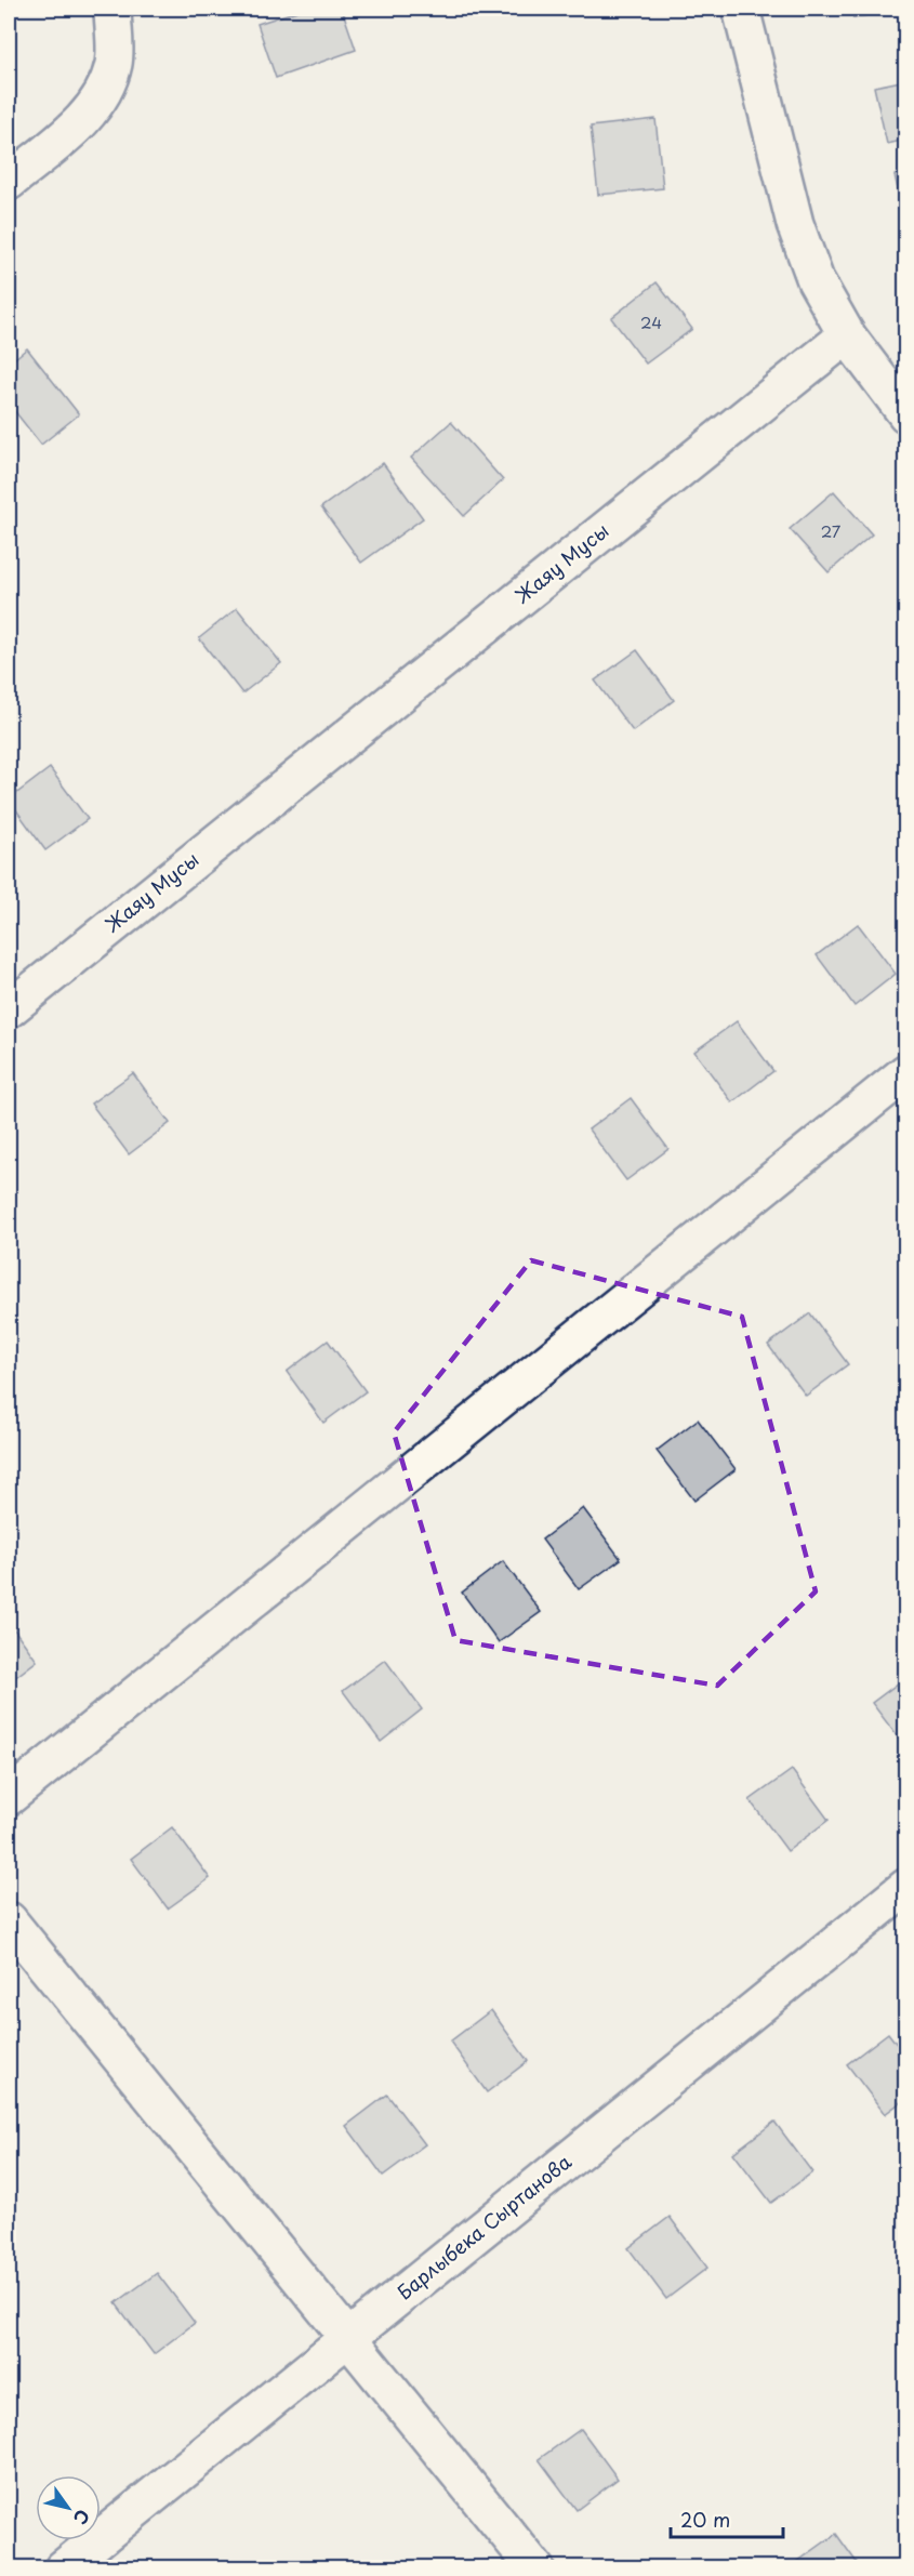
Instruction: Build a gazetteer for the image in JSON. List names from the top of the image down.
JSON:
{
  "streets": {
    "street": ["Жаяу Мусы", "Барлыбека Сыртанова"]
  },
  "house_numbers": ["24", "27"],
  "scale_bar": "20 m",
  "north": "bottom right"
}
